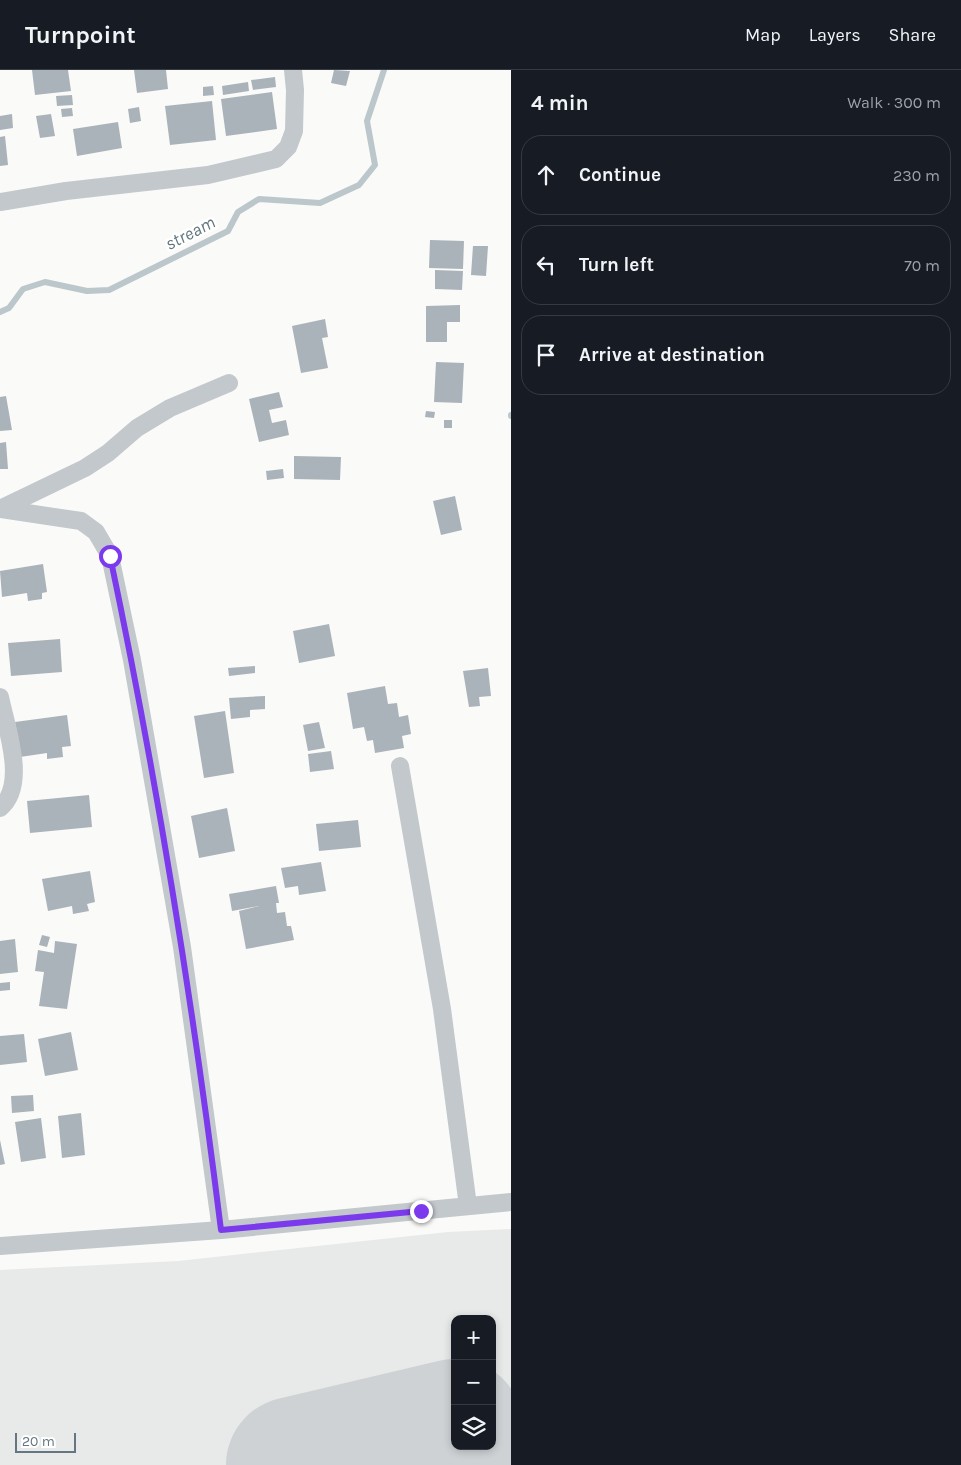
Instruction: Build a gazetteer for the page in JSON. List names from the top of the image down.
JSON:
{
  "water": ["stream"],
  "scale_bar": "20 m",
  "page": {
    "header": "Turnpoint",
    "nav": ["Map", "Layers", "Share"],
    "heading": ["4 min", "Walk · 300 m"],
    "list": [
      ["Continue", "230 m"],
      ["Turn left", "70 m"],
      "Arrive at destination"
    ],
    "map_buttons": ["+", "−"],
    "scale": "20 m"
  }
}
